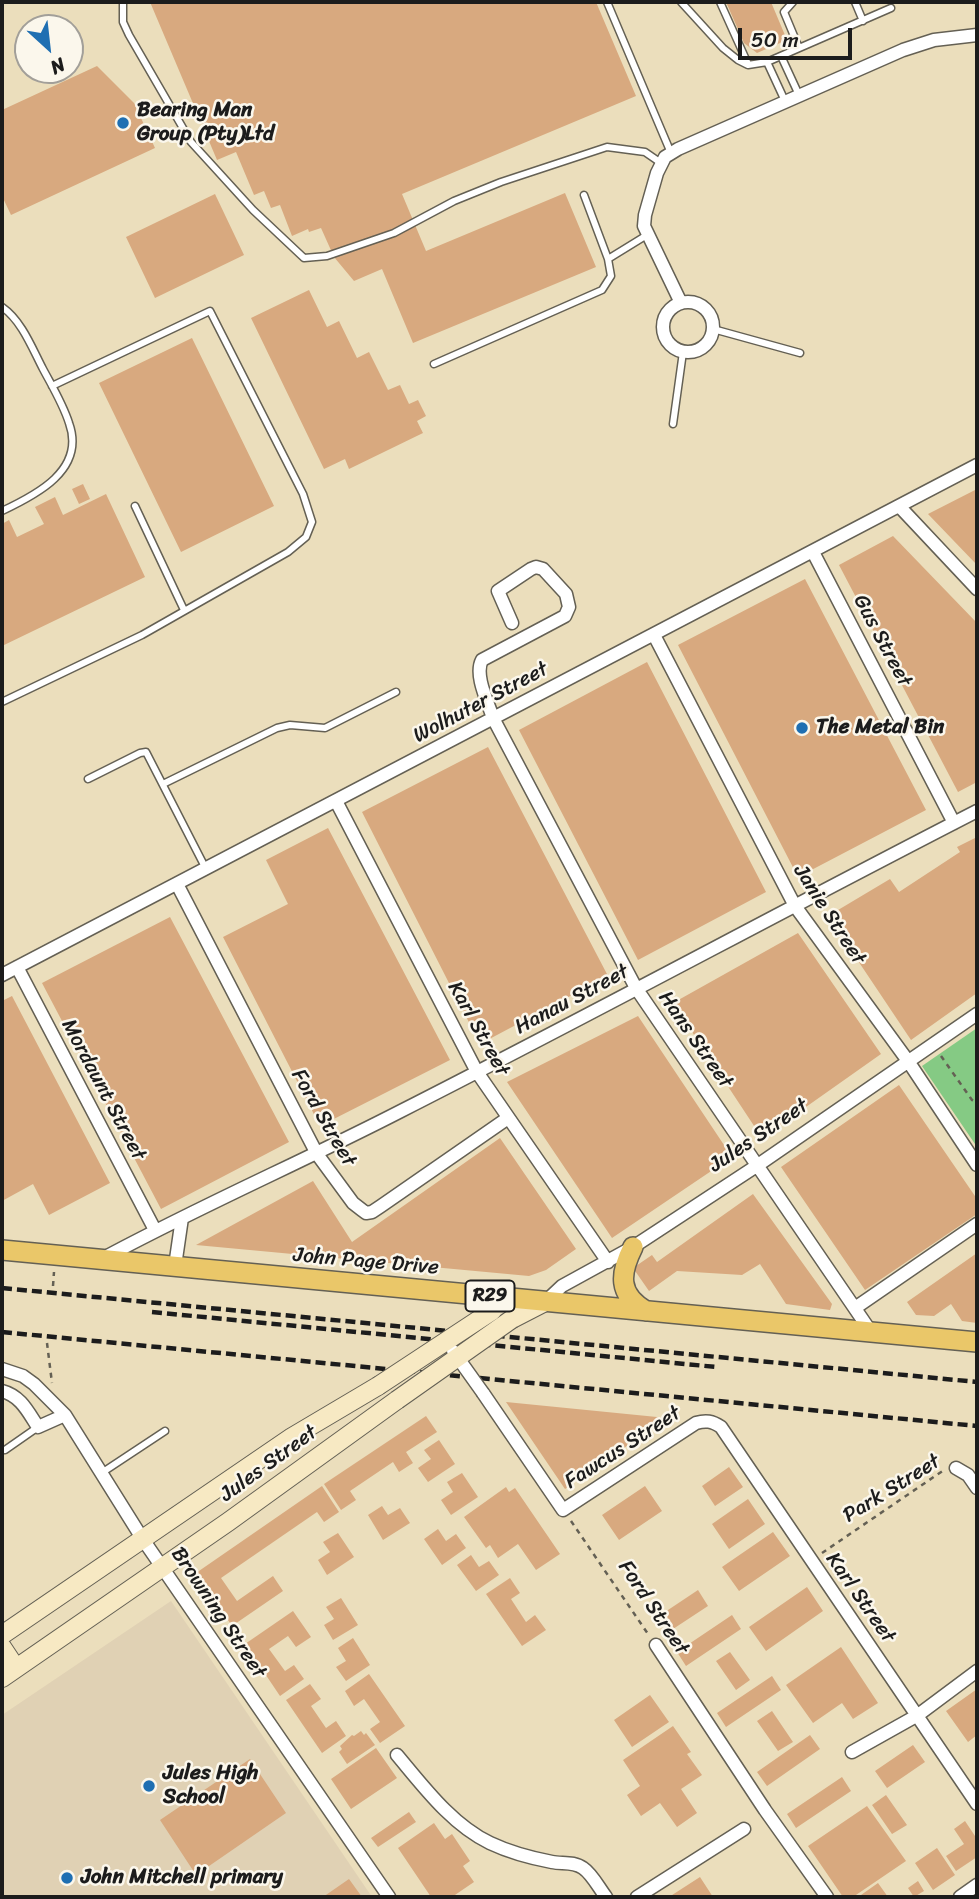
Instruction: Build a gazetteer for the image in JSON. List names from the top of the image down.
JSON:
{
  "streets": {
    "main road": ["Jules Street", "John Page Drive", "R29"],
    "street": [
      "Gus Street",
      "Wolhuter Street",
      "Janie Street",
      "Hanau Street",
      "Karl Street",
      "Hans Street",
      "Mordaunt Street",
      "Ford Street",
      "Fawcus Street",
      "Browning Street"
    ],
    "path": ["Park Street"]
  },
  "crossings": [
    ["Gus Street", "Wolhuter Street"],
    ["Gus Street", "Hanau Street"],
    ["Wolhuter Street", "Janie Street"],
    ["Wolhuter Street", "Karl Street"],
    ["Wolhuter Street", "Hans Street"],
    ["Wolhuter Street", "Mordaunt Street"],
    ["Wolhuter Street", "Ford Street"],
    ["Janie Street", "Hanau Street"],
    ["Janie Street", "Jules Street"],
    ["Hanau Street", "Karl Street"],
    ["Hanau Street", "Hans Street"],
    ["Hanau Street", "Mordaunt Street"],
    ["Hanau Street", "Ford Street"],
    ["Hanau Street", "John Page Drive"],
    ["Karl Street", "Ford Street"],
    ["Karl Street", "Jules Street"],
    ["Karl Street", "Fawcus Street"],
    ["Karl Street", "Park Street"],
    ["Hans Street", "Jules Street"],
    ["Hans Street", "John Page Drive"],
    ["Ford Street", "Fawcus Street"],
    ["Jules Street", "John Page Drive"],
    ["Jules Street", "Browning Street"]
  ],
  "places": [
    "Bearing Man Group (Pty)Ltd",
    "The Metal Bin",
    "Jules High School",
    "John Mitchell primary"
  ],
  "scale_bar": "50 m",
  "north": "bottom right"
}
